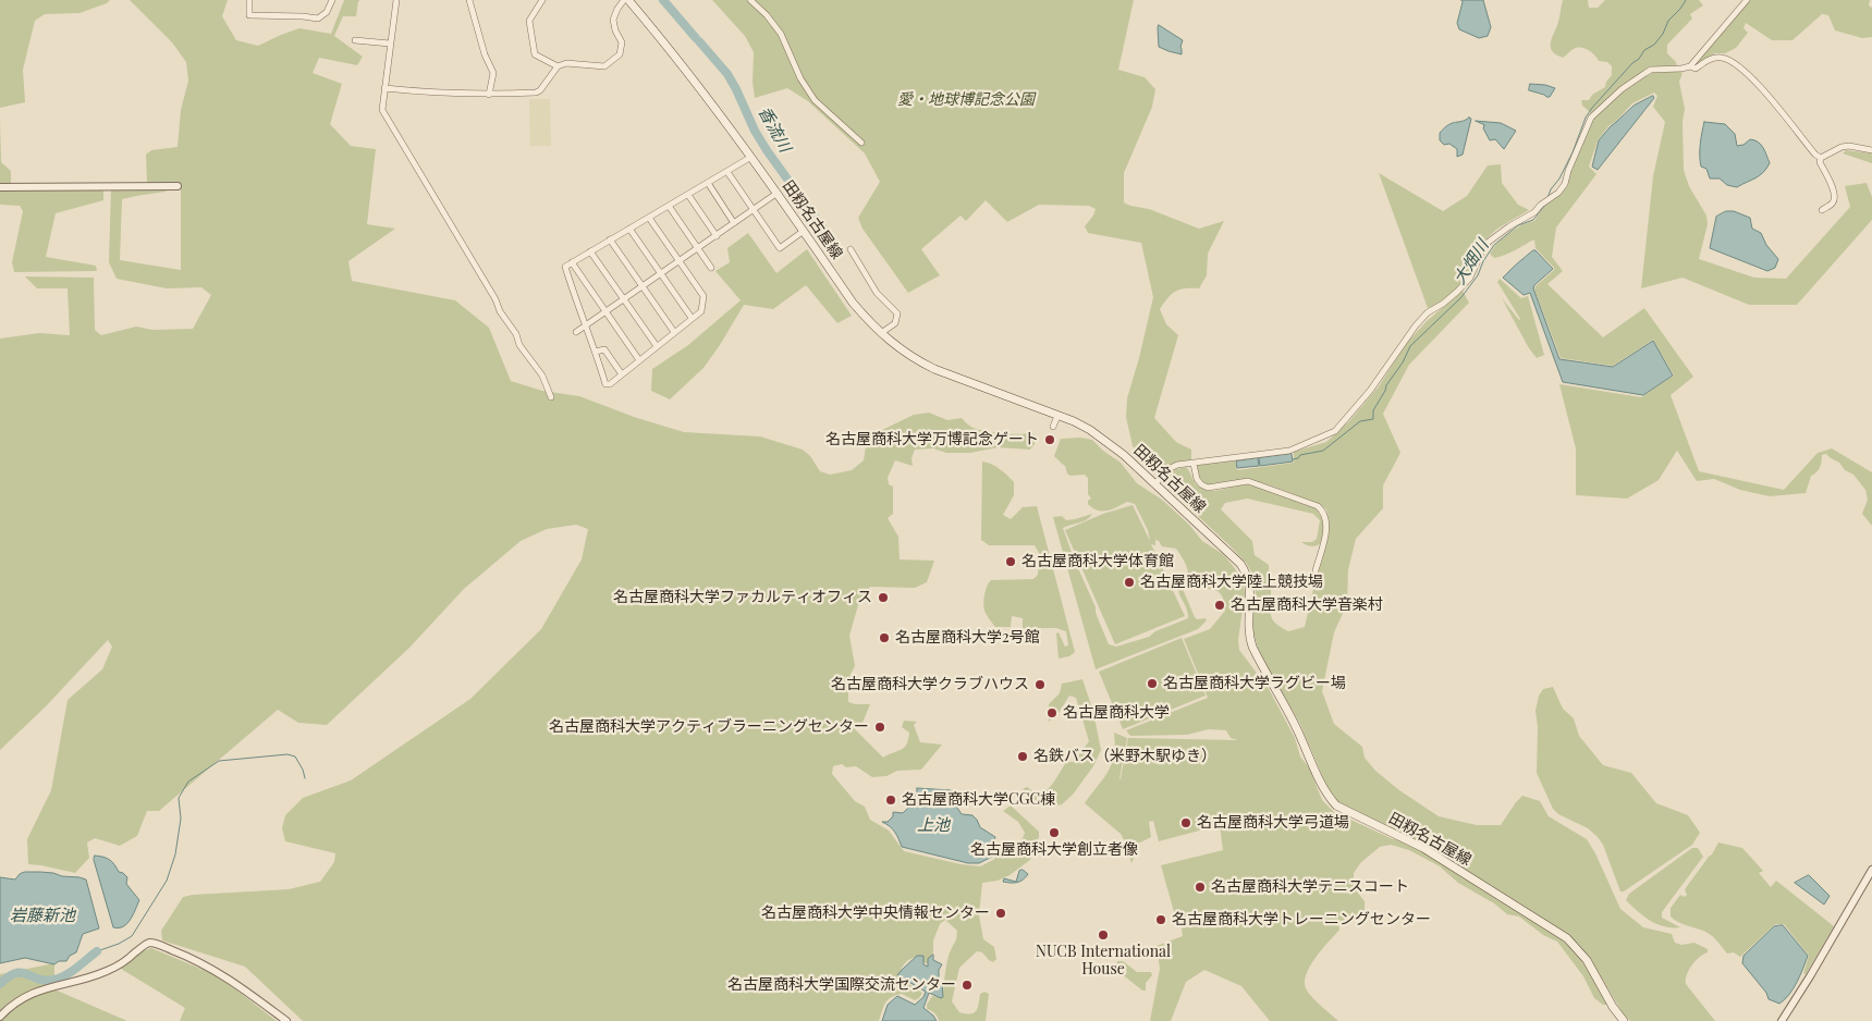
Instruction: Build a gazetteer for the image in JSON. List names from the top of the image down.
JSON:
{
  "streets": {
    "main road": ["田籾名古屋線"]
  },
  "water": [
    "香流川",
    "大畑川",
    "上池",
    "岩藤新池"
  ],
  "parks": ["愛・地球博記念公園"],
  "places": [
    "名古屋商科大学万博記念ゲート",
    "名古屋商科大学体育館",
    "名古屋商科大学陸上競技場",
    "名古屋商科大学ファカルティオフィス",
    "名古屋商科大学音楽村",
    "名古屋商科大学2号館",
    "名古屋商科大学ラグビー場",
    "名古屋商科大学クラブハウス",
    "名古屋商科大学",
    "名古屋商科大学アクティブラーニングセンター",
    "名鉄バス（米野木駅ゆき）",
    "名古屋商科大学CGC棟",
    "名古屋商科大学弓道場",
    "名古屋商科大学創立者像",
    "名古屋商科大学テニスコート",
    "名古屋商科大学中央情報センター",
    "名古屋商科大学トレーニングセンター",
    "NUCB International House",
    "名古屋商科大学国際交流センター"
  ]
}
